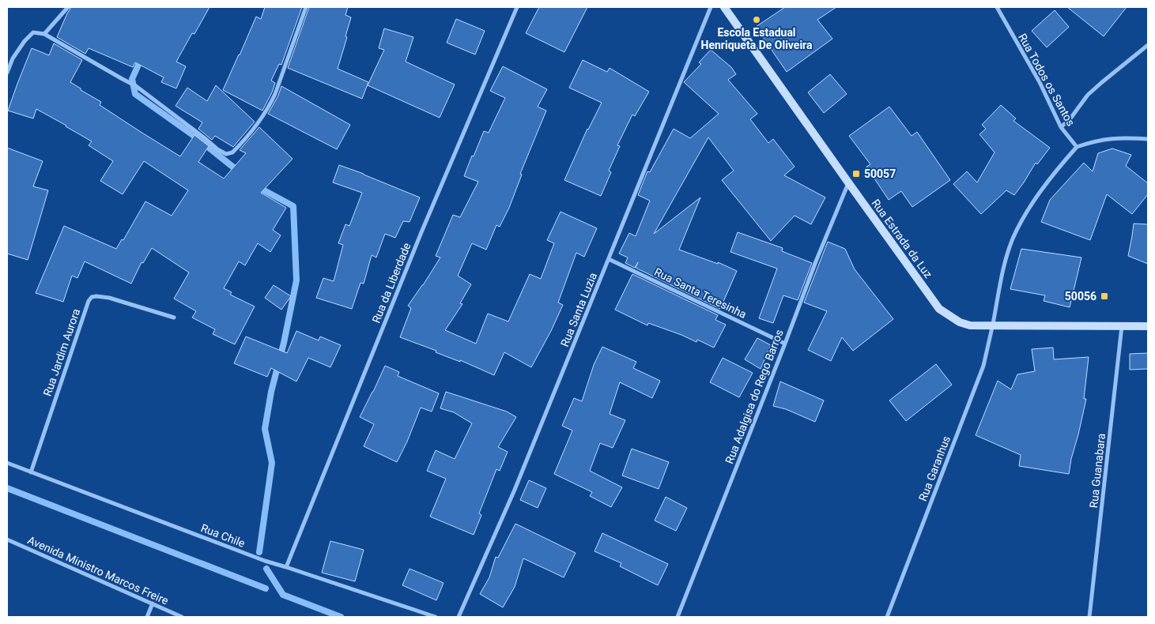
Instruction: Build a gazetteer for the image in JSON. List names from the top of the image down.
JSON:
{
  "streets": {
    "main road": ["Rua Estrada da Luz"],
    "street": [
      "Rua Todos os Santos",
      "Rua da Liberdade",
      "Rua Santa Teresinha",
      "Rua Santa Luzia",
      "Rua Jardim Aurora",
      "Rua Adalgisa do Rego Barros",
      "Rua Garanhus",
      "Rua Guanabara",
      "Rua Chile",
      "Avenida Ministro Marcos Freire"
    ]
  },
  "crossings": [
    ["Rua Todos os Santos", "Rua Garanhus"],
    ["Rua Estrada da Luz", "Rua Adalgisa do Rego Barros"],
    ["Rua Estrada da Luz", "Rua Garanhus"],
    ["Rua Estrada da Luz", "Rua Guanabara"],
    ["Rua da Liberdade", "Rua Chile"],
    ["Rua Santa Teresinha", "Rua Santa Luzia"],
    ["Rua Santa Teresinha", "Rua Adalgisa do Rego Barros"],
    ["Rua Jardim Aurora", "Rua Chile"]
  ],
  "places": {
    "other": ["Escola Estadual Henriqueta De Oliveira"],
    "transit": ["50057", "50056"]
  }
}
